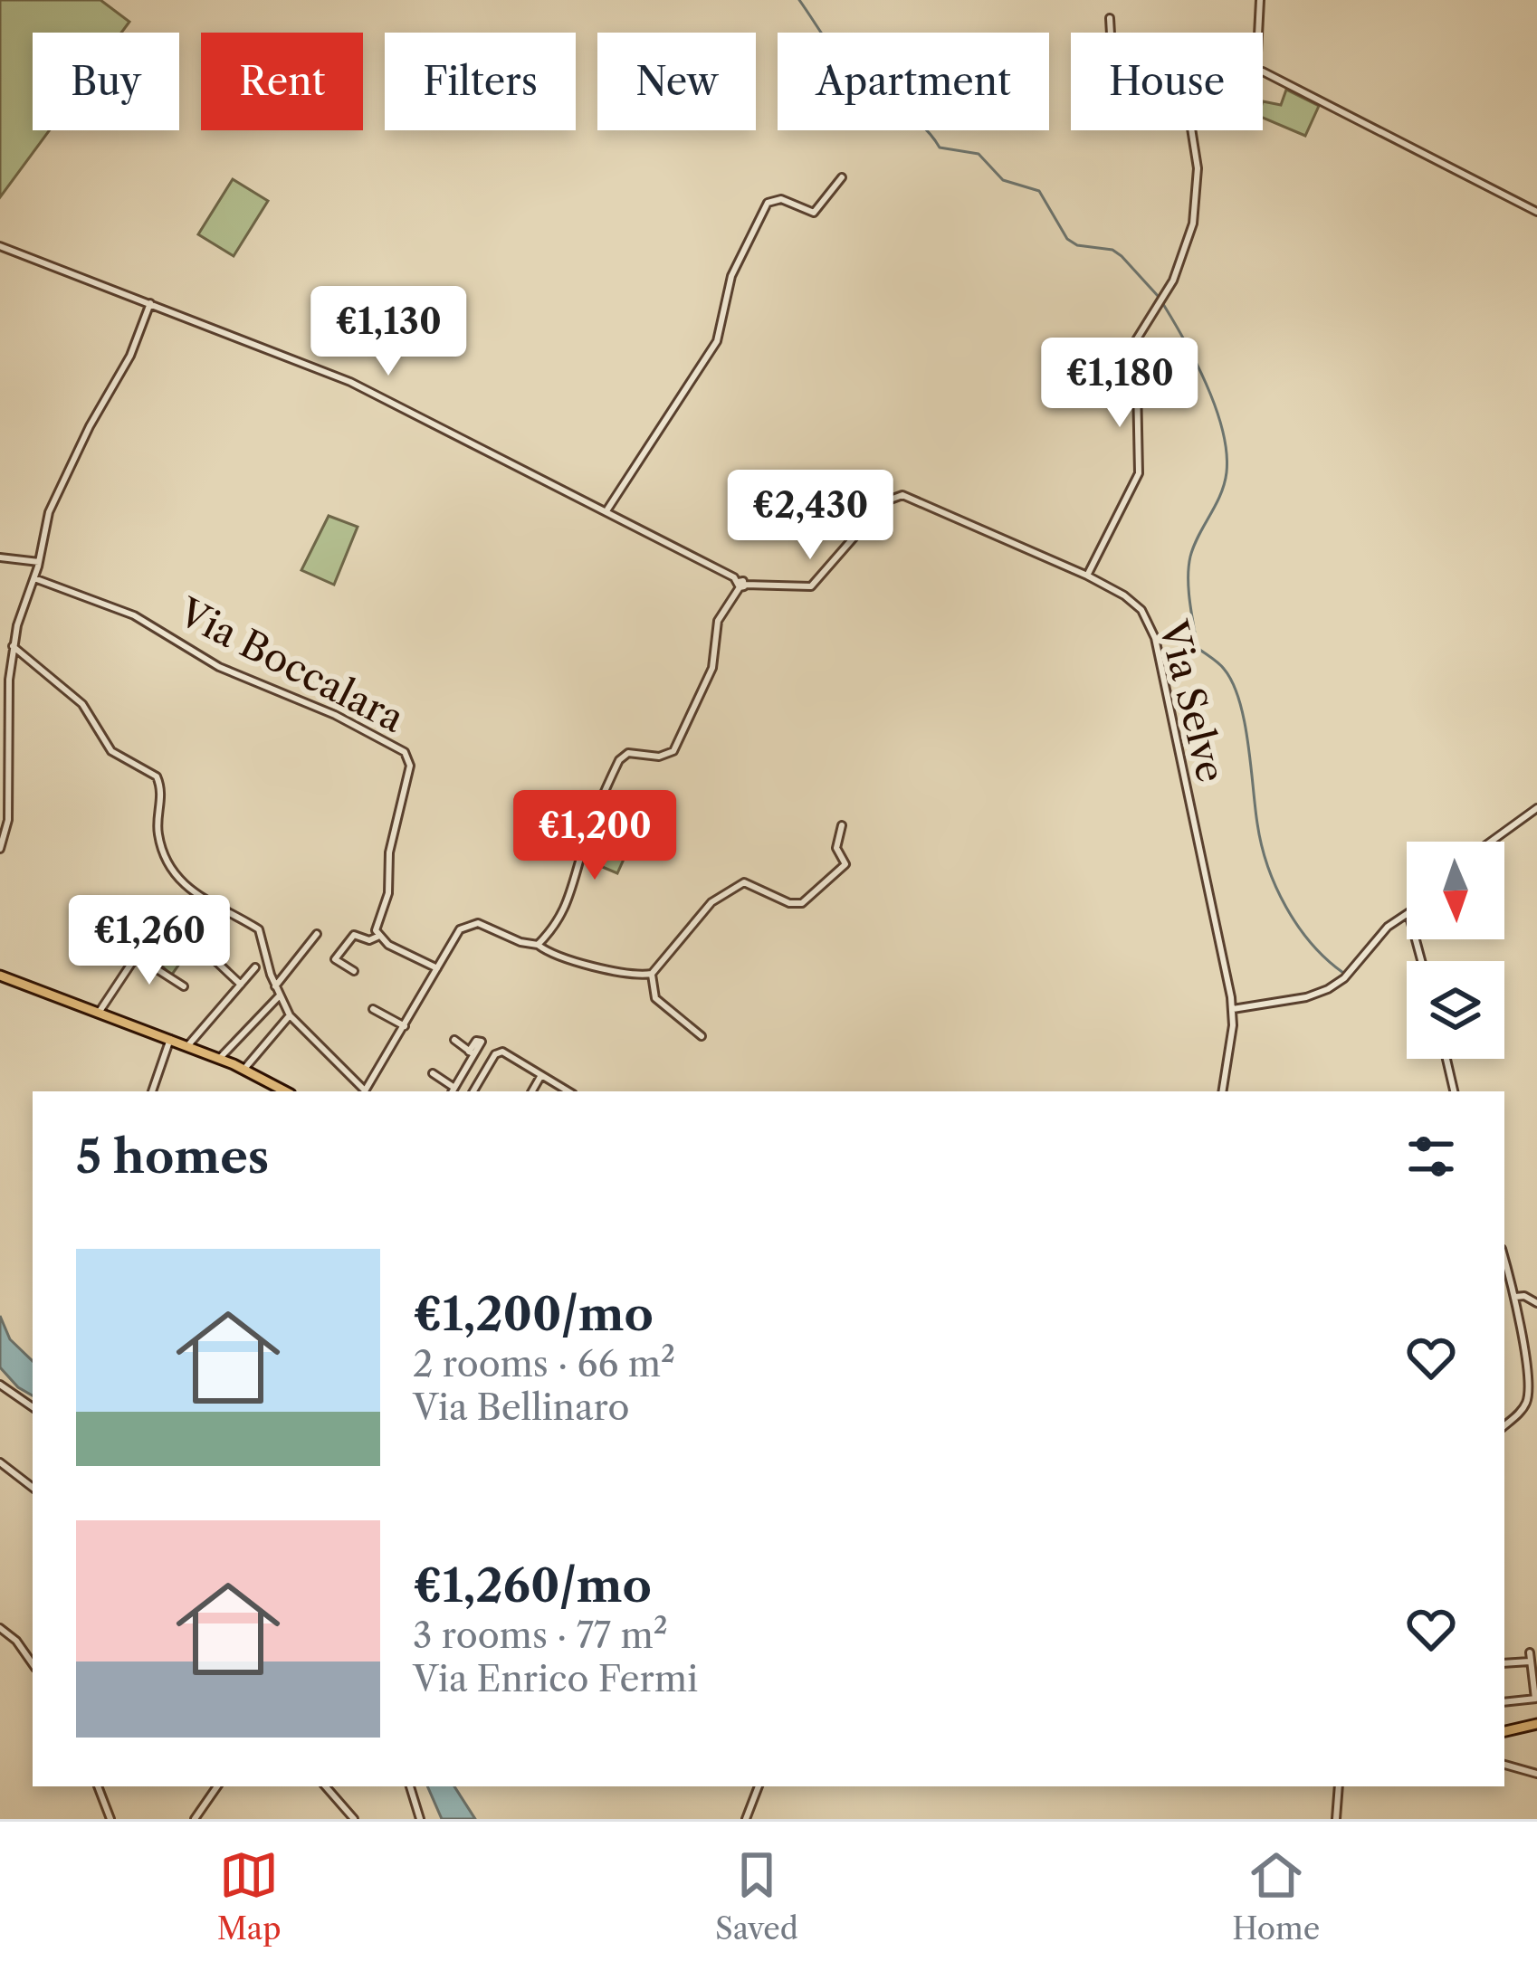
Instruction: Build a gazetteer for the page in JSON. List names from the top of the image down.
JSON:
{
  "streets": {
    "street": ["Via Boccalara", "Via Selve"]
  },
  "north": "bottom",
  "page": {
    "chip": [
      "Buy",
      "Rent",
      "Filters",
      "New",
      "Apartment",
      "House"
    ],
    "price": [
      "€1,130",
      "€1,180",
      "€2,430",
      "€1,200",
      "€1,260"
    ],
    "heading": "5 homes",
    "list": [
      {
        "name": "€1,200/mo",
        "note": "2 rooms · 66 m² · Via Bellinaro"
      },
      {
        "name": "€1,260/mo",
        "note": "3 rooms · 77 m² · Via Enrico Fermi"
      }
    ],
    "tabs": ["Map", "Saved", "Home"]
  }
}
